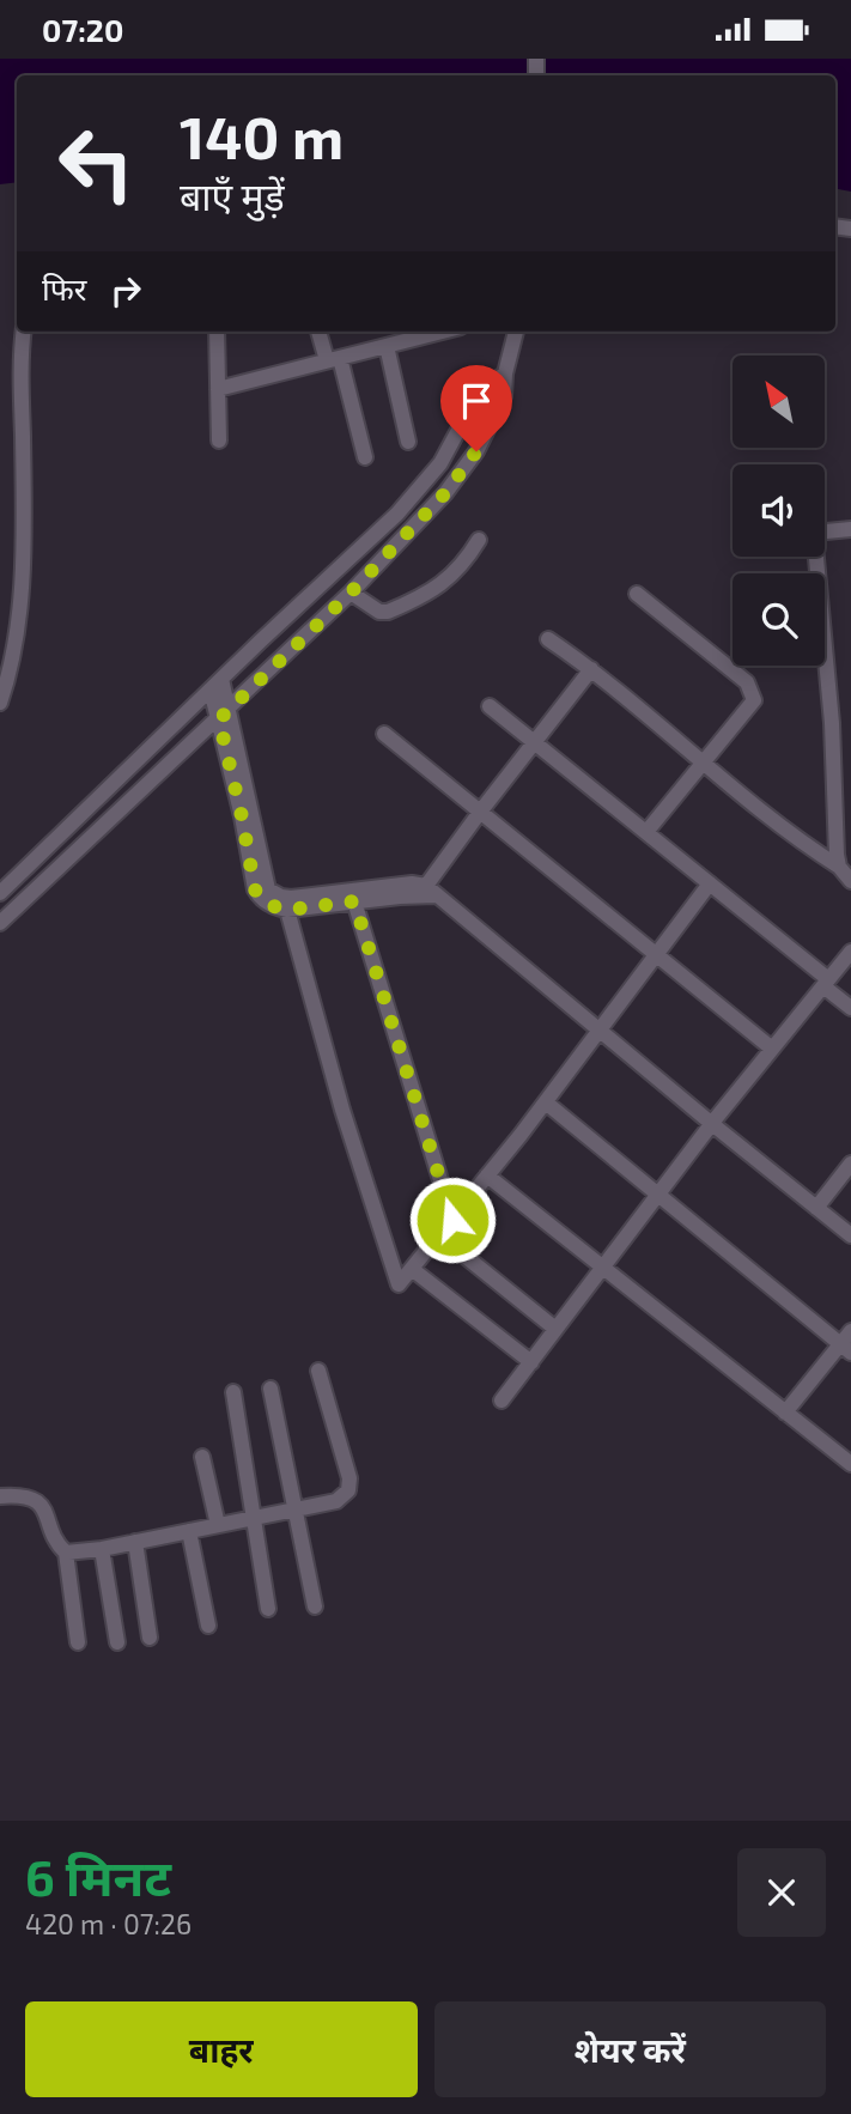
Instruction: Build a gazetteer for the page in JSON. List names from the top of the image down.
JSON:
{
  "north": "top left",
  "page": {
    "status": "07:20",
    "turn": ["140 m", "बाएँ मुड़ें"],
    "then": "फिर",
    "heading": ["6 मिनट", "420 m · 07:26"],
    "buttons": ["बाहर", "शेयर करें"]
  }
}
